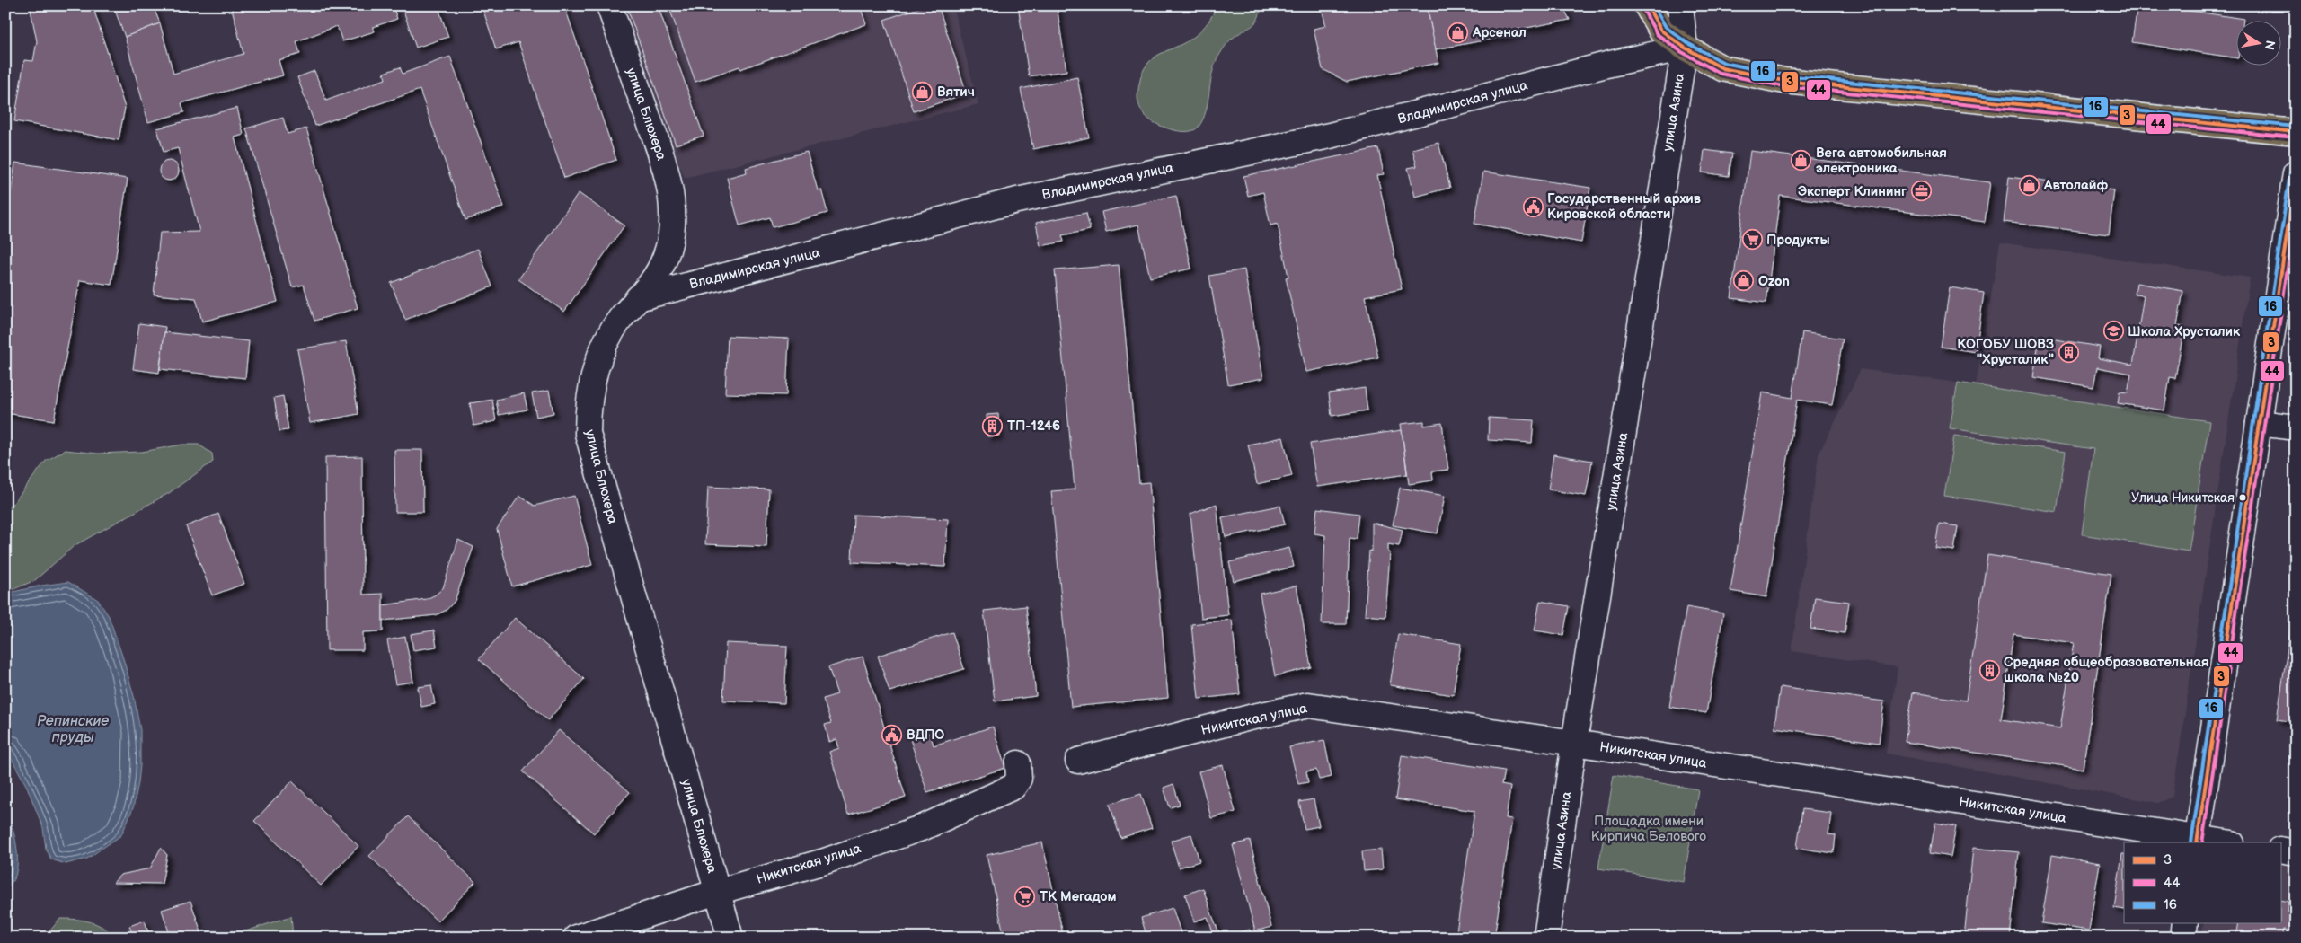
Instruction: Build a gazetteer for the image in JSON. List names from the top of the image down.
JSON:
{
  "streets": {
    "street": [
      "Владимирская улица",
      "улица Азина",
      "улица Блюхера",
      "Никитская улица"
    ]
  },
  "crossings": [
    ["Владимирская улица", "улица Азина"],
    ["Владимирская улица", "улица Блюхера"],
    ["улица Азина", "Никитская улица"],
    ["улица Блюхера", "Никитская улица"]
  ],
  "water": ["Репинские пруды"],
  "parks": ["Площадка имени Кирпича Белового"],
  "places": {
    "shop": [
      "Арсенал",
      "Вятич",
      "Вега автомобильная электроника",
      "Автолайф",
      "Ozon"
    ],
    "office": ["Эксперт Клининг"],
    "public building": ["Государственный архив Кировской области", "ВДПО"],
    "supermarket": ["Продукты", "ТК Мегадом"],
    "school or university": ["Школа Хрусталик"],
    "building": ["КОГОБУ ШОВЗ \"Хрусталик\"", "ТП-1246", "Средняя общеобразовательная школа №20"],
    "other": ["Улица Никитская"]
  },
  "lines": ["transit line 3", "transit line 16", "transit line 44"],
  "legend": ["3", "44", "16"],
  "north": "right"
}
